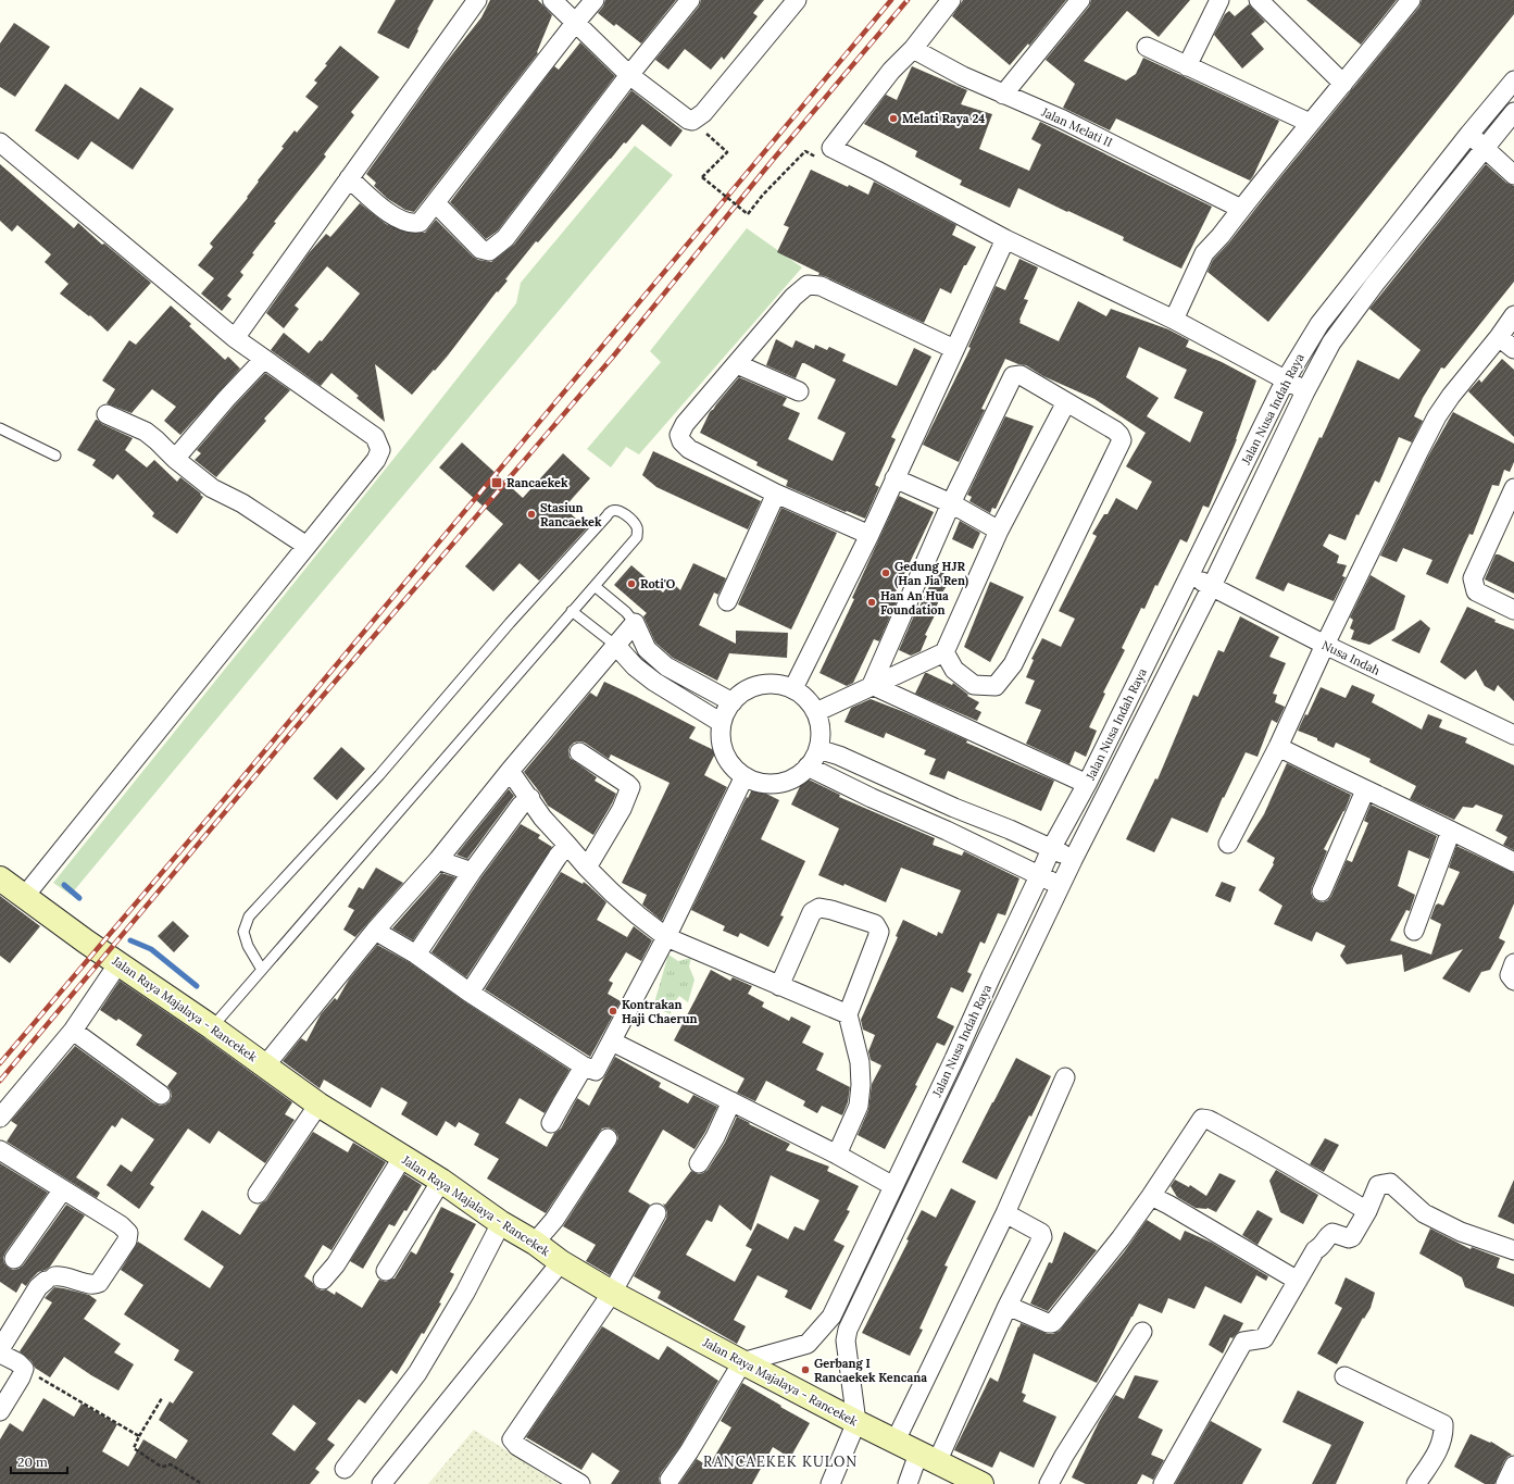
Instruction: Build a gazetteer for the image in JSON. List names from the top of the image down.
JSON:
{
  "streets": {
    "main road": ["Jalan Raya Majalaya - Rancekek"],
    "street": ["Jalan Melati II", "Jalan Nusa Indah Raya", "Nusa Indah"]
  },
  "crossings": [
    ["Jalan Nusa Indah Raya", "Nusa Indah"],
    ["Jalan Nusa Indah Raya", "Jalan Raya Majalaya - Rancekek"]
  ],
  "districts": ["RANCAEKEK KULON"],
  "places": {
    "other": [
      "Melati Raya 24",
      "Stasiun Rancaekek",
      "Gedung HJR (Han Jia Ren)",
      "Roti'O",
      "Han An Hua Foundation",
      "Kontrakan Haji Chaerun",
      "Gerbang I Rancaekek Kencana"
    ],
    "transit": ["Rancaekek"]
  },
  "scale_bar": "20 m"
}
